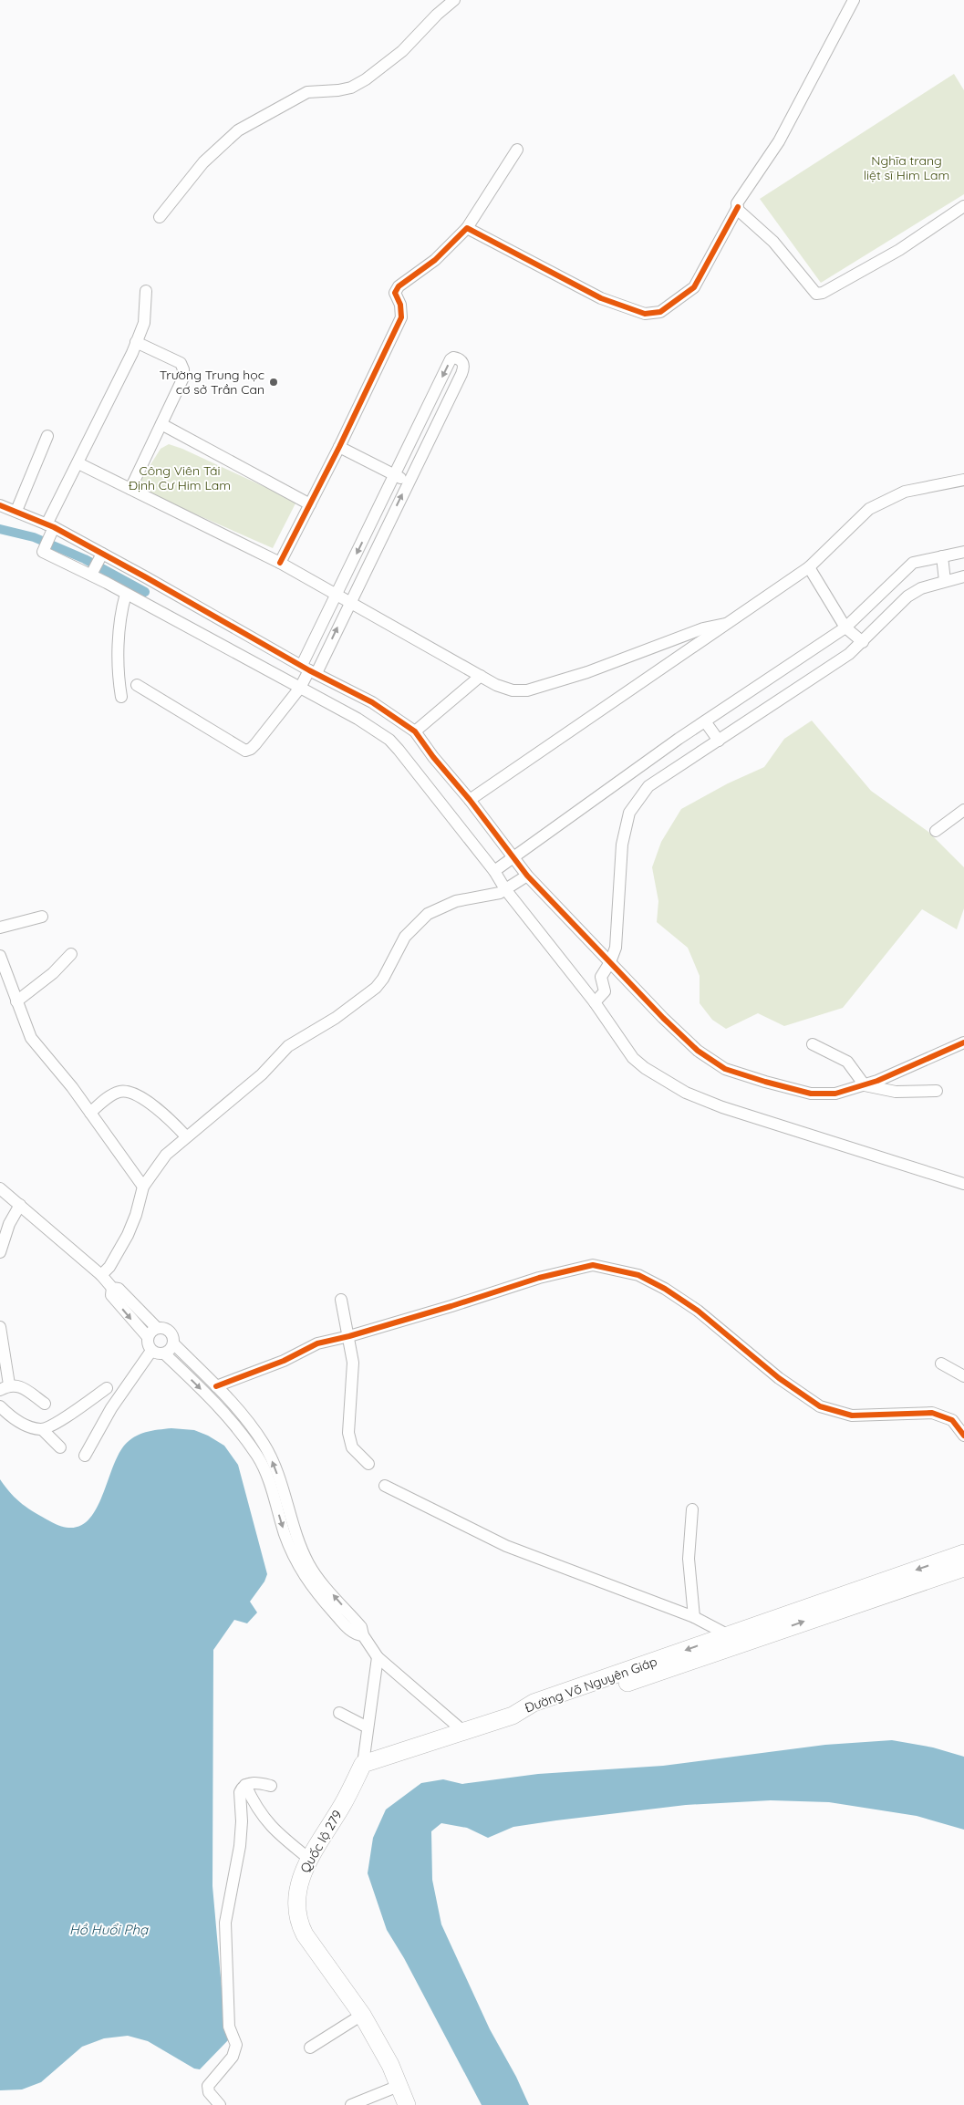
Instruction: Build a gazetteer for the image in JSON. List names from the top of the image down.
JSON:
{
  "streets": {
    "highway": ["Đường Võ Nguyên Giáp", "Quốc lộ 279"]
  },
  "water": ["Hồ Huổi Phạ"],
  "parks": ["Nghĩa trang liệt sĩ Him Lam", "Công Viên Tái Định Cư Him Lam"],
  "places": ["Trường Trung học cơ sở Trần Can"]
}
